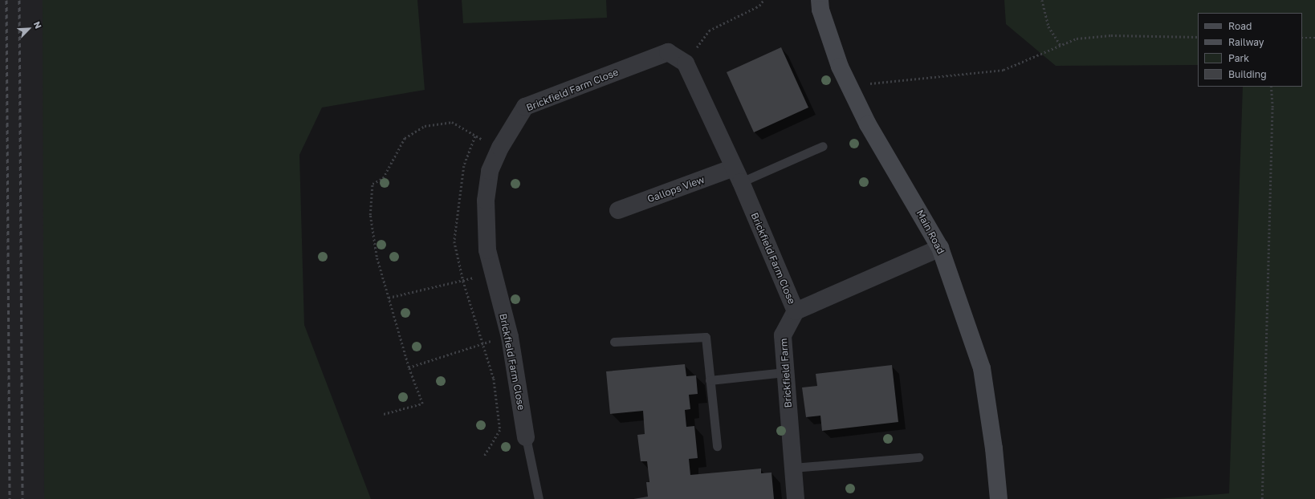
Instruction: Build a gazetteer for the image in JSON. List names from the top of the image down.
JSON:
{
  "streets": {
    "main road": ["Main Road"],
    "street": ["Brickfield Farm Close", "Gallops View", "Brickfield Farm"]
  },
  "crossings": [
    ["Brickfield Farm Close", "Gallops View"],
    ["Brickfield Farm Close", "Brickfield Farm"]
  ],
  "legend": [
    "Road",
    "Railway",
    "Park",
    "Building"
  ],
  "north": "top right"
}
